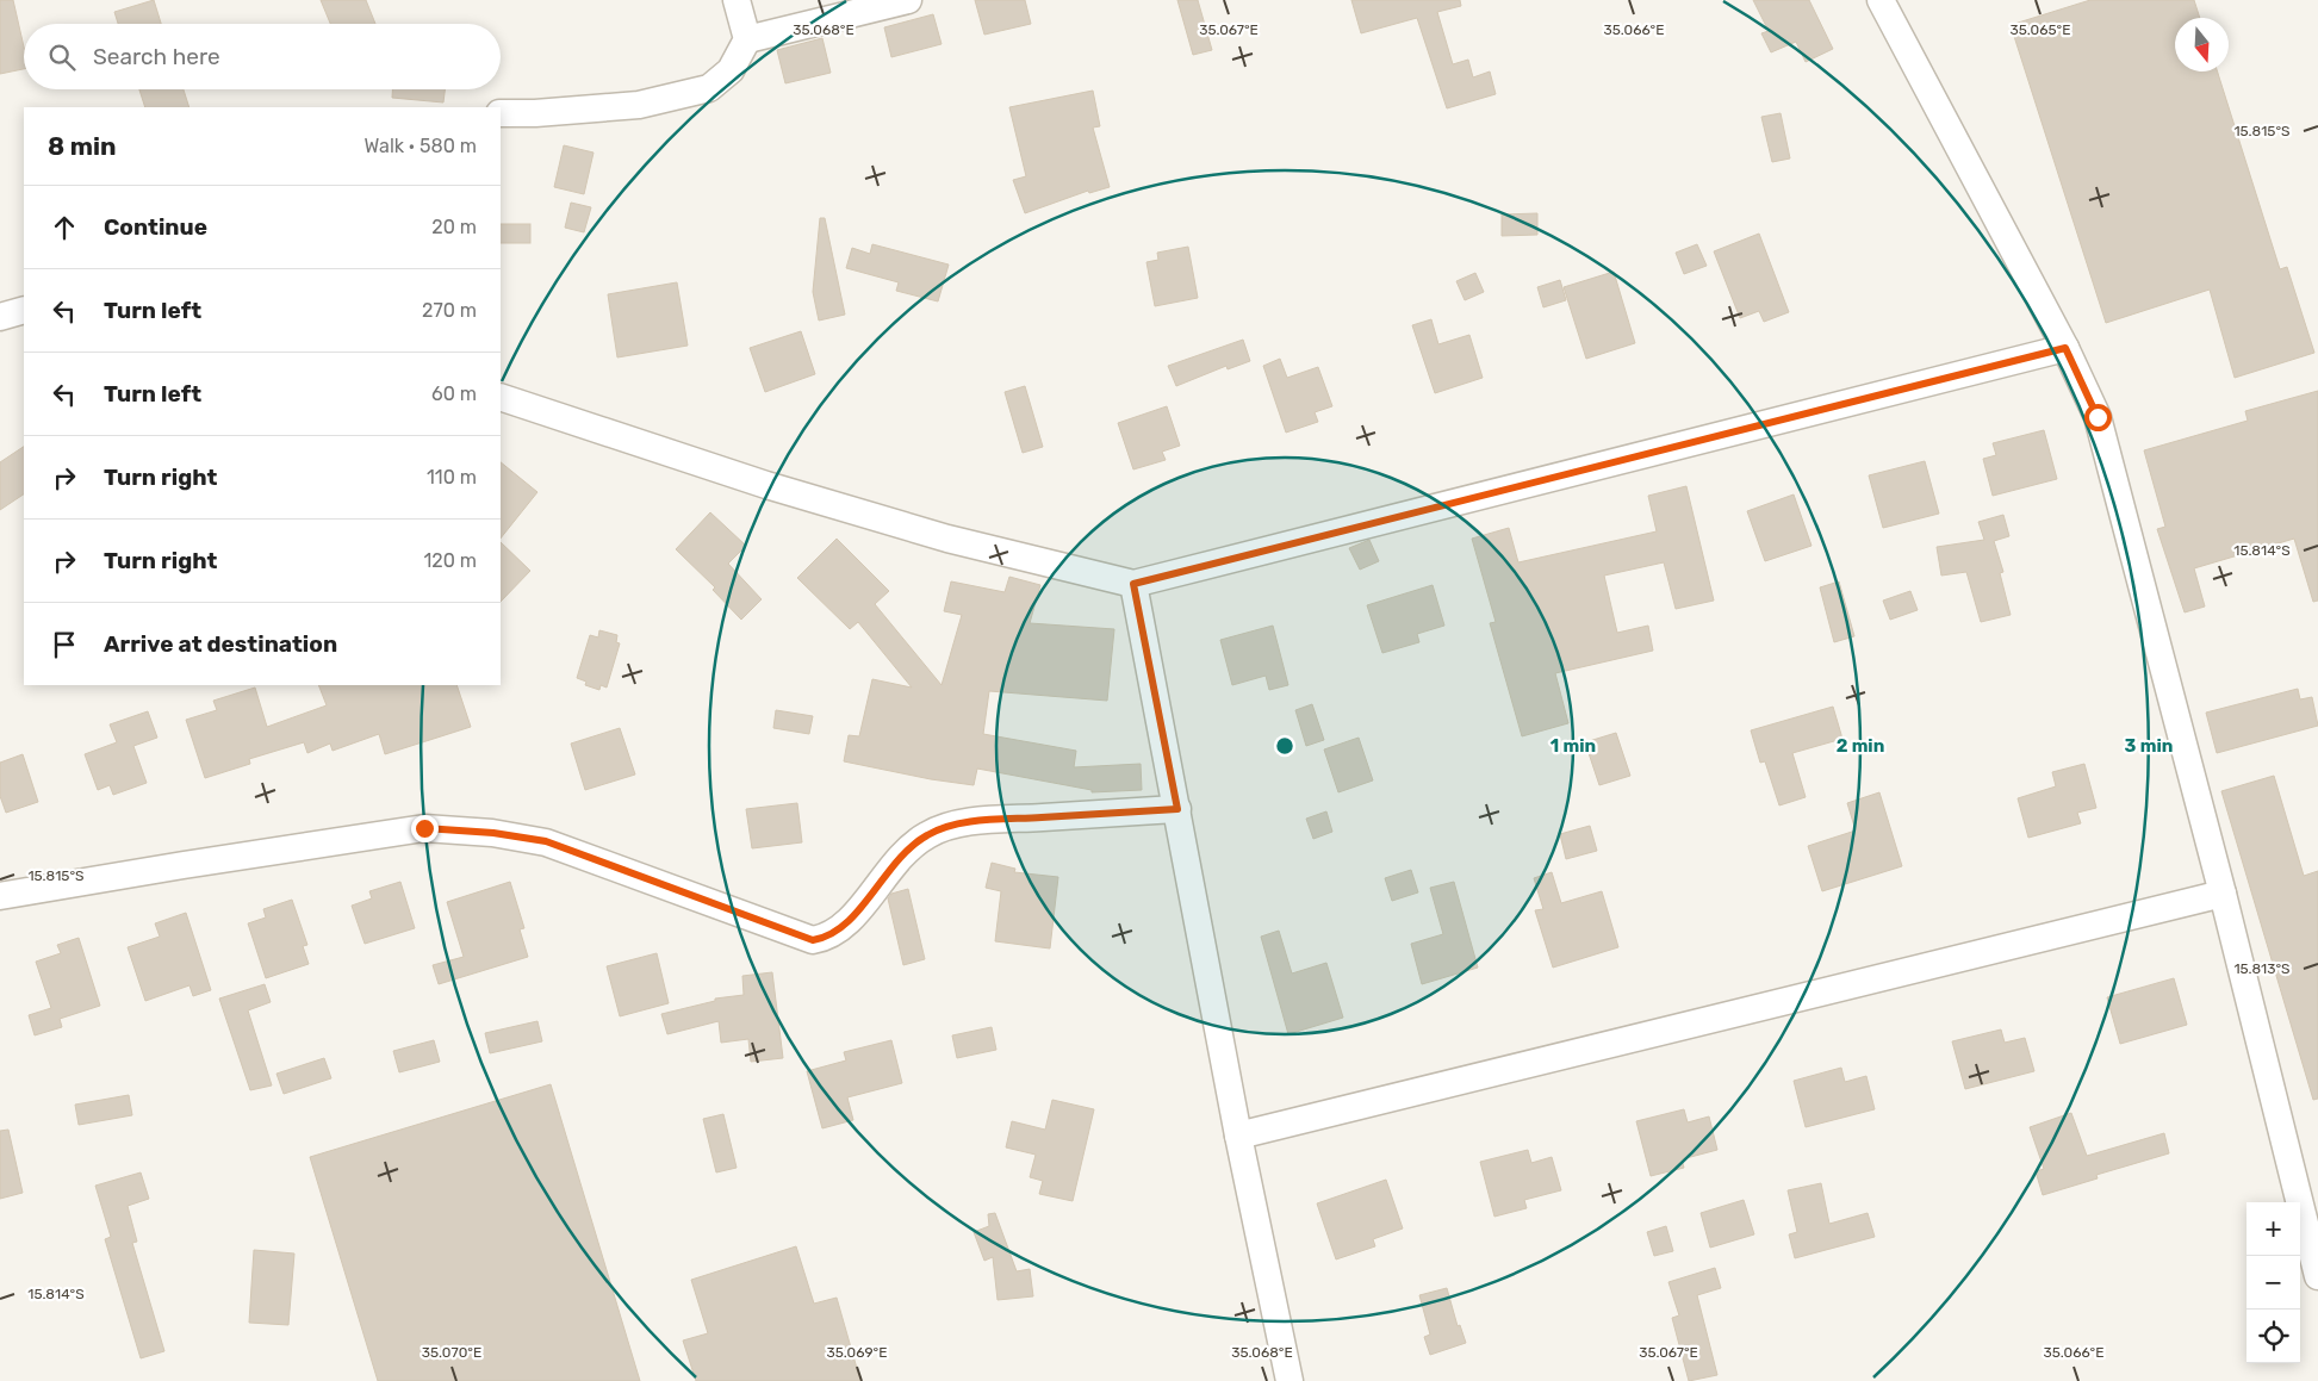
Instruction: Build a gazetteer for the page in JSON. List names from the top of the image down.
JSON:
{
  "north": "bottom",
  "page": {
    "search": "Search here",
    "heading": ["8 min", "Walk · 580 m"],
    "list": [
      ["Continue", "20 m"],
      ["Turn left", "270 m"],
      ["Turn left", "60 m"],
      ["Turn right", "110 m"],
      ["Turn right", "120 m"],
      "Arrive at destination"
    ],
    "map_buttons": ["+", "−"]
  },
  "coordinates": [
    "35.068°E",
    "35.067°E",
    "35.066°E",
    "35.065°E",
    "15.815°S",
    "15.814°S",
    "15.813°S",
    "35.070°E",
    "35.069°E"
  ],
  "rings": ["1 min", "2 min", "3 min"]
}
